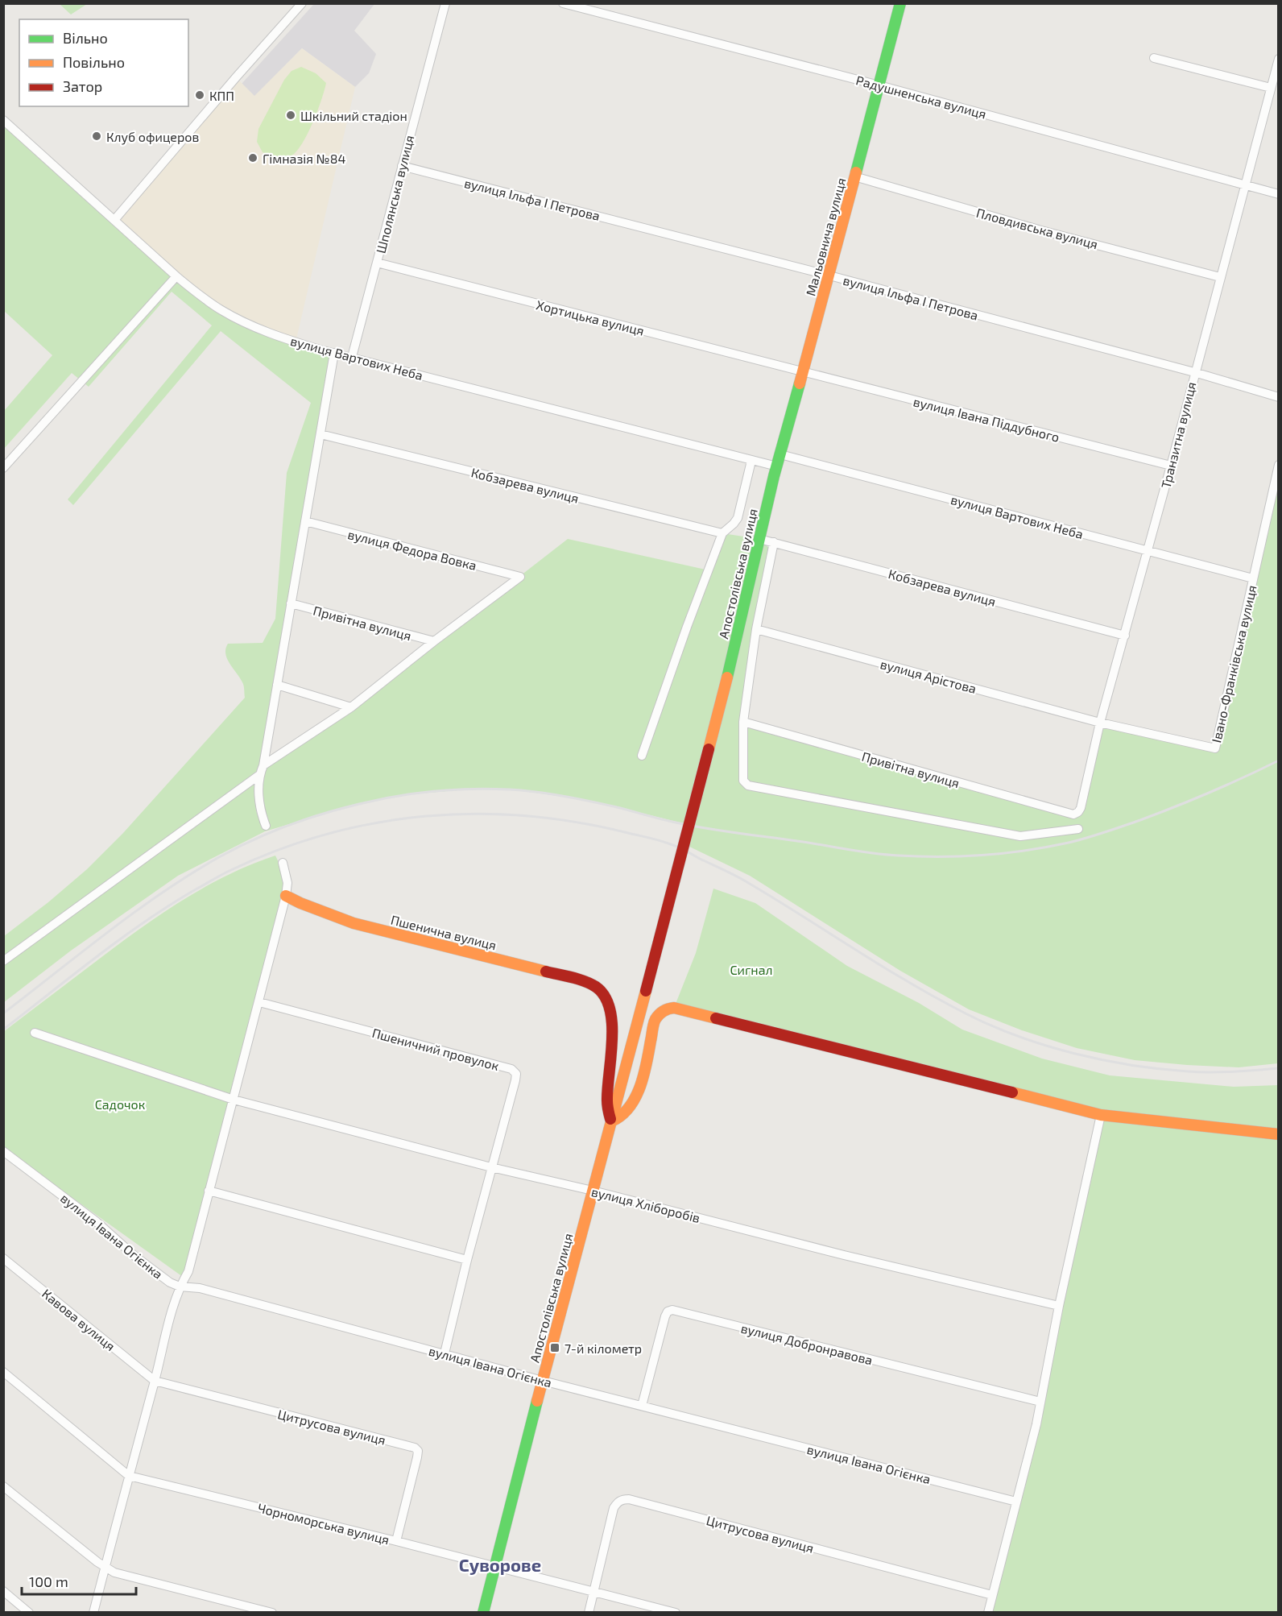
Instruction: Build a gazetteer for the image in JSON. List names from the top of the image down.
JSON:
{
  "streets": {
    "street": [
      "Радушненська вулиця",
      "Шполянська вулиця",
      "вулиця Ільфа І Петрова",
      "Пловдивська вулиця",
      "Мальовнича вулиця",
      "Хортицька вулиця",
      "вулиця Вартових Неба",
      "вулиця Івана Піддубного",
      "Транзитна вулиця",
      "Кобзарева вулиця",
      "вулиця Федора Вовка",
      "Апостолівська вулиця",
      "Привітна вулиця",
      "Івано-Франківська вулиця",
      "вулиця Арістова",
      "Пшенична вулиця",
      "Пшеничний провулок",
      "вулиця Хліборобів",
      "вулиця Івана Огієнка",
      "Кавова вулиця",
      "вулиця Добронравова",
      "Цитрусова вулиця",
      "Чорноморська вулиця"
    ]
  },
  "crossings": [
    ["Радушненська вулиця", "Мальовнича вулиця"],
    ["Радушненська вулиця", "Транзитна вулиця"],
    ["Шполянська вулиця", "вулиця Ільфа І Петрова"],
    ["Шполянська вулиця", "Хортицька вулиця"],
    ["Шполянська вулиця", "вулиця Вартових Неба"],
    ["вулиця Ільфа І Петрова", "Мальовнича вулиця"],
    ["вулиця Ільфа І Петрова", "Транзитна вулиця"],
    ["Пловдивська вулиця", "Мальовнича вулиця"],
    ["Пловдивська вулиця", "Транзитна вулиця"],
    ["Мальовнича вулиця", "Хортицька вулиця"],
    ["Мальовнича вулиця", "вулиця Вартових Неба"],
    ["Мальовнича вулиця", "вулиця Івана Піддубного"],
    ["Мальовнича вулиця", "Апостолівська вулиця"],
    ["Хортицька вулиця", "вулиця Івана Піддубного"],
    ["вулиця Вартових Неба", "Транзитна вулиця"],
    ["вулиця Вартових Неба", "Апостолівська вулиця"],
    ["вулиця Вартових Неба", "Івано-Франківська вулиця"],
    ["вулиця Івана Піддубного", "Транзитна вулиця"],
    ["Транзитна вулиця", "Кобзарева вулиця"],
    ["Транзитна вулиця", "Привітна вулиця"],
    ["Транзитна вулиця", "Івано-Франківська вулиця"],
    ["Транзитна вулиця", "вулиця Арістова"],
    ["Кобзарева вулиця", "Апостолівська вулиця"],
    ["вулиця Федора Вовка", "Привітна вулиця"],
    ["Апостолівська вулиця", "Пшенична вулиця"],
    ["Апостолівська вулиця", "вулиця Хліборобів"],
    ["Апостолівська вулиця", "вулиця Івана Огієнка"],
    ["Апостолівська вулиця", "Чорноморська вулиця"],
    ["Івано-Франківська вулиця", "вулиця Арістова"],
    ["Пшеничний провулок", "вулиця Хліборобів"],
    ["вулиця Івана Огієнка", "вулиця Добронравова"],
    ["Кавова вулиця", "Цитрусова вулиця"],
    ["Цитрусова вулиця", "Чорноморська вулиця"]
  ],
  "districts": ["Суворове"],
  "parks": ["Сигнал", "Садочок"],
  "places": {
    "other": [
      "КПП",
      "Шкільний стадіон",
      "Клуб офицеров",
      "Гімназія №84"
    ],
    "transit": ["7-й кілометр"]
  },
  "legend": ["Вільно", "Повільно", "Затор"],
  "scale_bar": "100 m"
}
